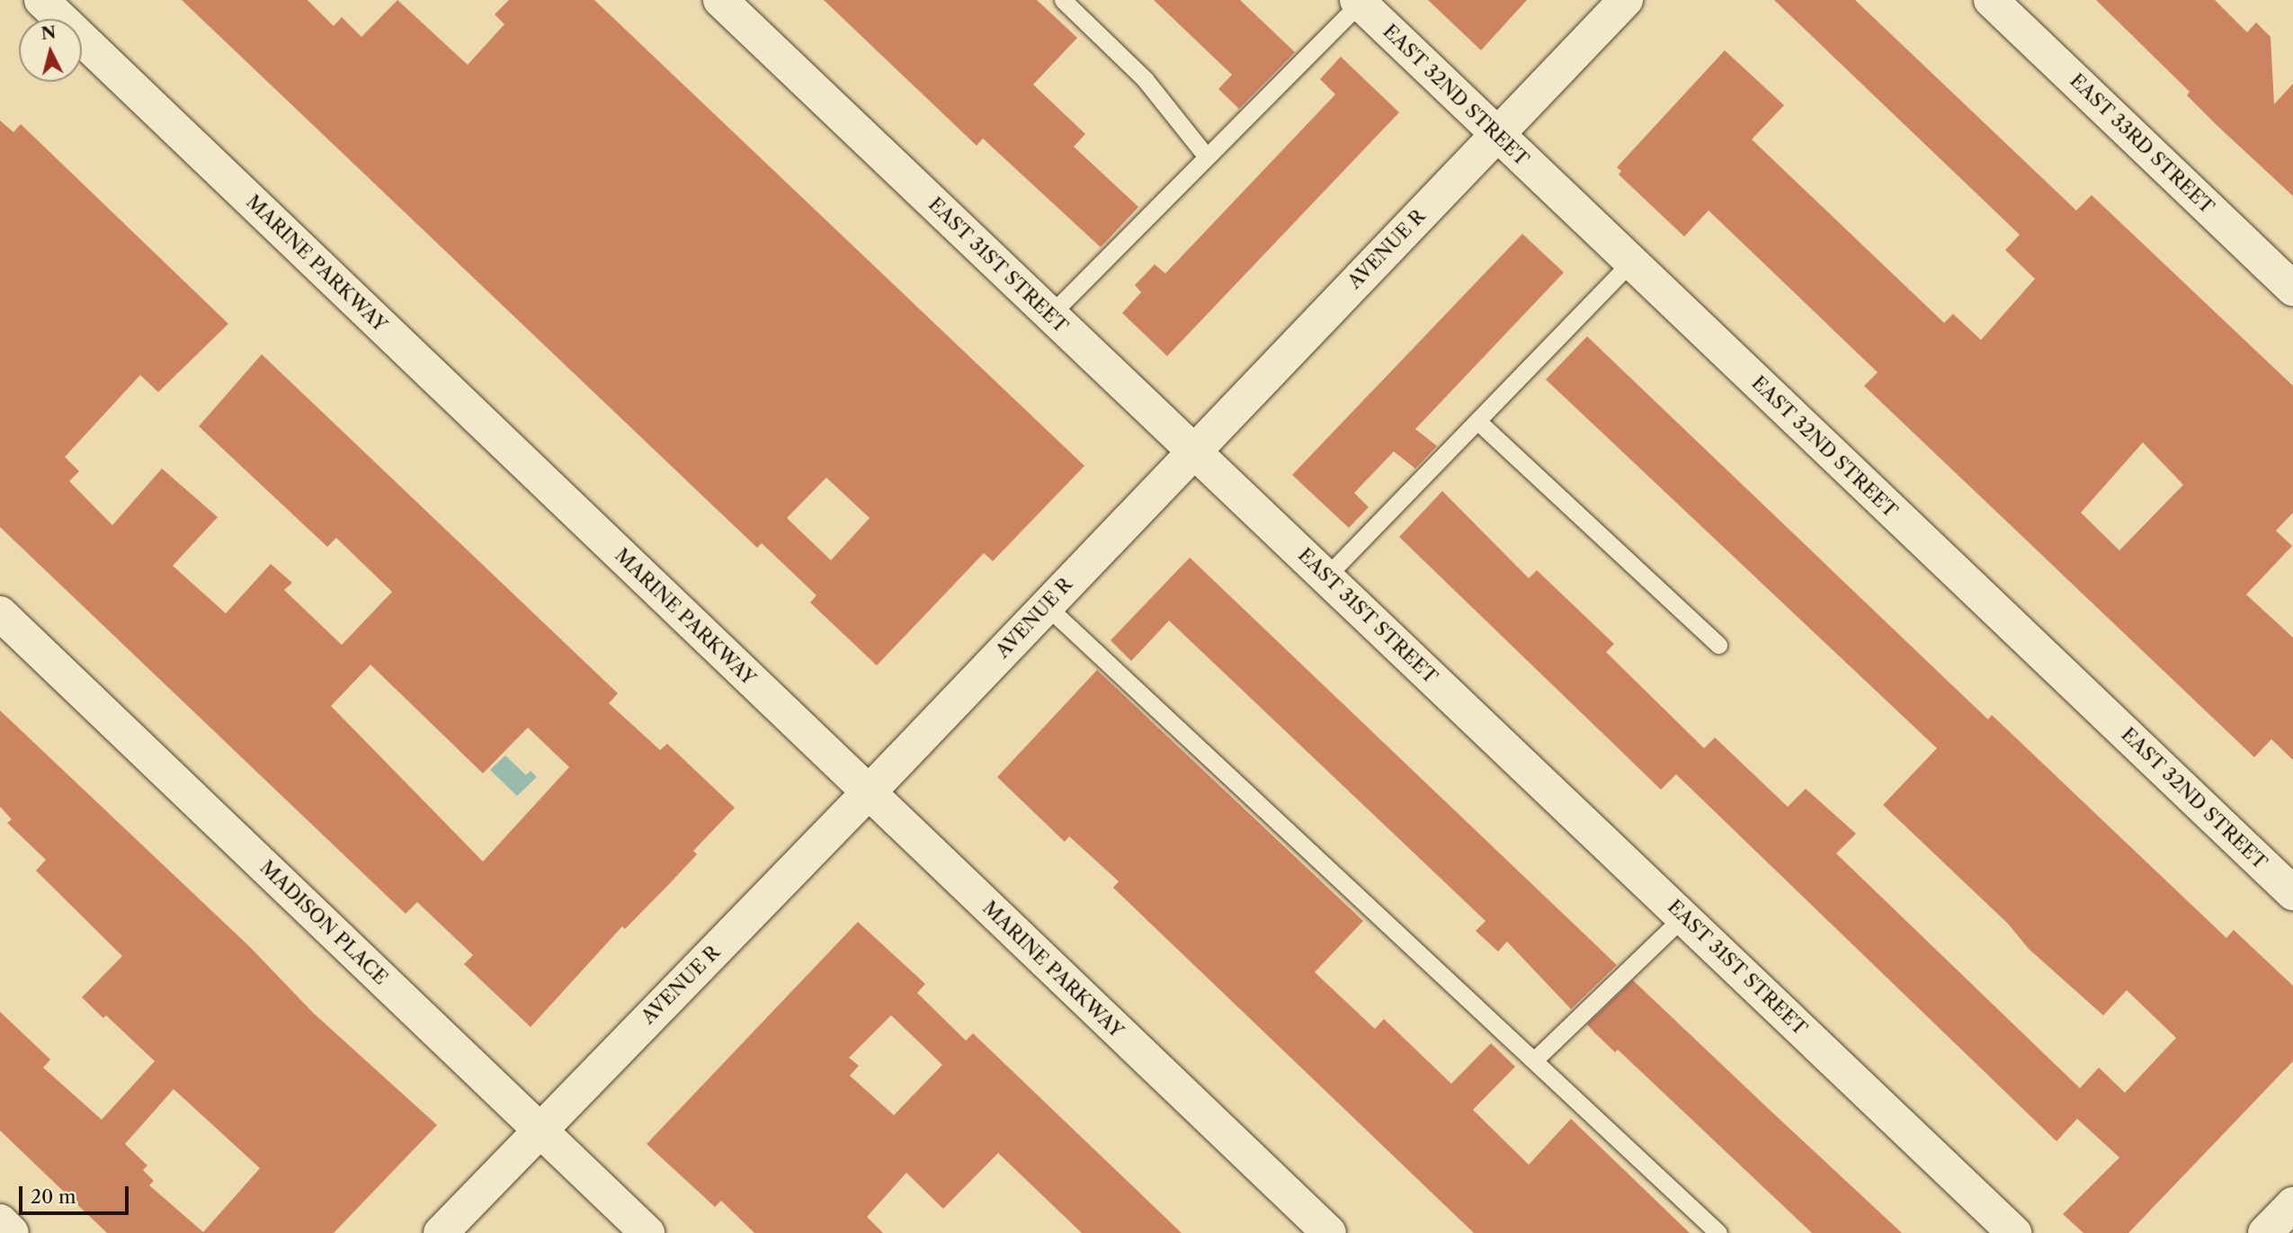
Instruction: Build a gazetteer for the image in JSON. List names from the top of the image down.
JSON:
{
  "streets": {
    "street": [
      "EAST 32ND STREET",
      "EAST 33RD STREET",
      "AVENUE R",
      "MARINE PARKWAY",
      "EAST 31ST STREET",
      "MADISON PLACE"
    ]
  },
  "crossings": [
    ["EAST 32ND STREET", "AVENUE R"],
    ["AVENUE R", "MARINE PARKWAY"],
    ["AVENUE R", "EAST 31ST STREET"],
    ["AVENUE R", "MADISON PLACE"]
  ],
  "scale_bar": "20 m",
  "north": "top"
}
